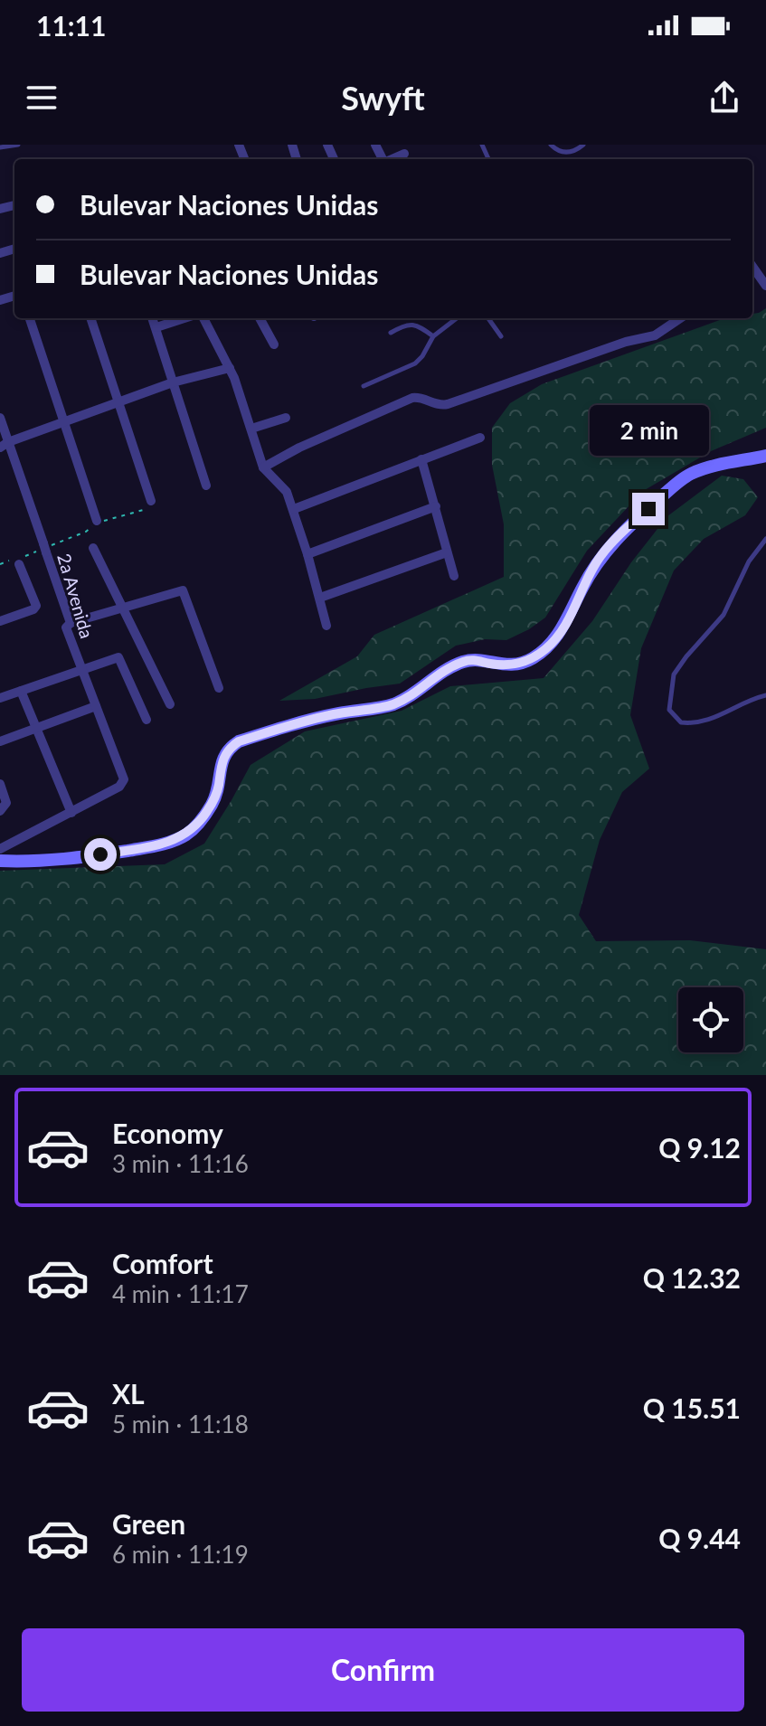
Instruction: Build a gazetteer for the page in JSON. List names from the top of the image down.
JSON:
{
  "streets": {
    "street": ["2a Avenida"]
  },
  "page": {
    "status": "11:11",
    "header": "Swyft",
    "banner": ["Bulevar Naciones Unidas", "Bulevar Naciones Unidas"],
    "bubble": "2 min",
    "list": [
      {
        "name": "Economy",
        "note": "3 min · 11:16",
        "value": "Q 9.12"
      },
      {
        "name": "Comfort",
        "note": "4 min · 11:17",
        "value": "Q 12.32"
      },
      {
        "name": "XL",
        "note": "5 min · 11:18",
        "value": "Q 15.51"
      },
      {
        "name": "Green",
        "note": "6 min · 11:19",
        "value": "Q 9.44"
      }
    ],
    "buttons": "Confirm"
  }
}
